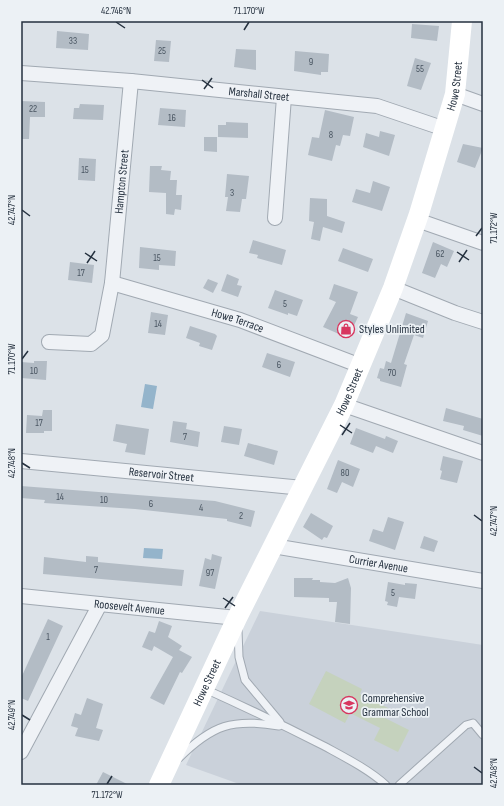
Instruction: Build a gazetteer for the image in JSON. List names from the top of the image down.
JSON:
{
  "streets": {
    "main road": ["Howe Street"],
    "street": [
      "Marshall Street",
      "Hampton Street",
      "Howe Terrace",
      "Reservoir Street",
      "Currier Avenue",
      "Roosevelt Avenue"
    ]
  },
  "crossings": [
    ["Howe Street", "Marshall Street"],
    ["Howe Street", "Howe Terrace"],
    ["Howe Street", "Reservoir Street"],
    ["Howe Street", "Currier Avenue"],
    ["Howe Street", "Roosevelt Avenue"],
    ["Marshall Street", "Hampton Street"],
    ["Hampton Street", "Howe Terrace"]
  ],
  "places": {
    "shop": ["Styles Unlimited"],
    "school or university": ["Comprehensive Grammar School"]
  },
  "house_numbers": [
    "33",
    "25",
    "9",
    "55",
    "22",
    "16",
    "8",
    "15",
    "3",
    "62",
    "15",
    "17",
    "5",
    "14",
    "6",
    "10",
    "70",
    "17",
    "7",
    "80",
    "14",
    "10",
    "6",
    "4",
    "2",
    "7",
    "97",
    "5",
    "1"
  ],
  "coordinates": [
    "42.746°N",
    "71.170°W",
    "42.747°N",
    "71.172°W",
    "42.748°N",
    "42.749°N"
  ]
}
